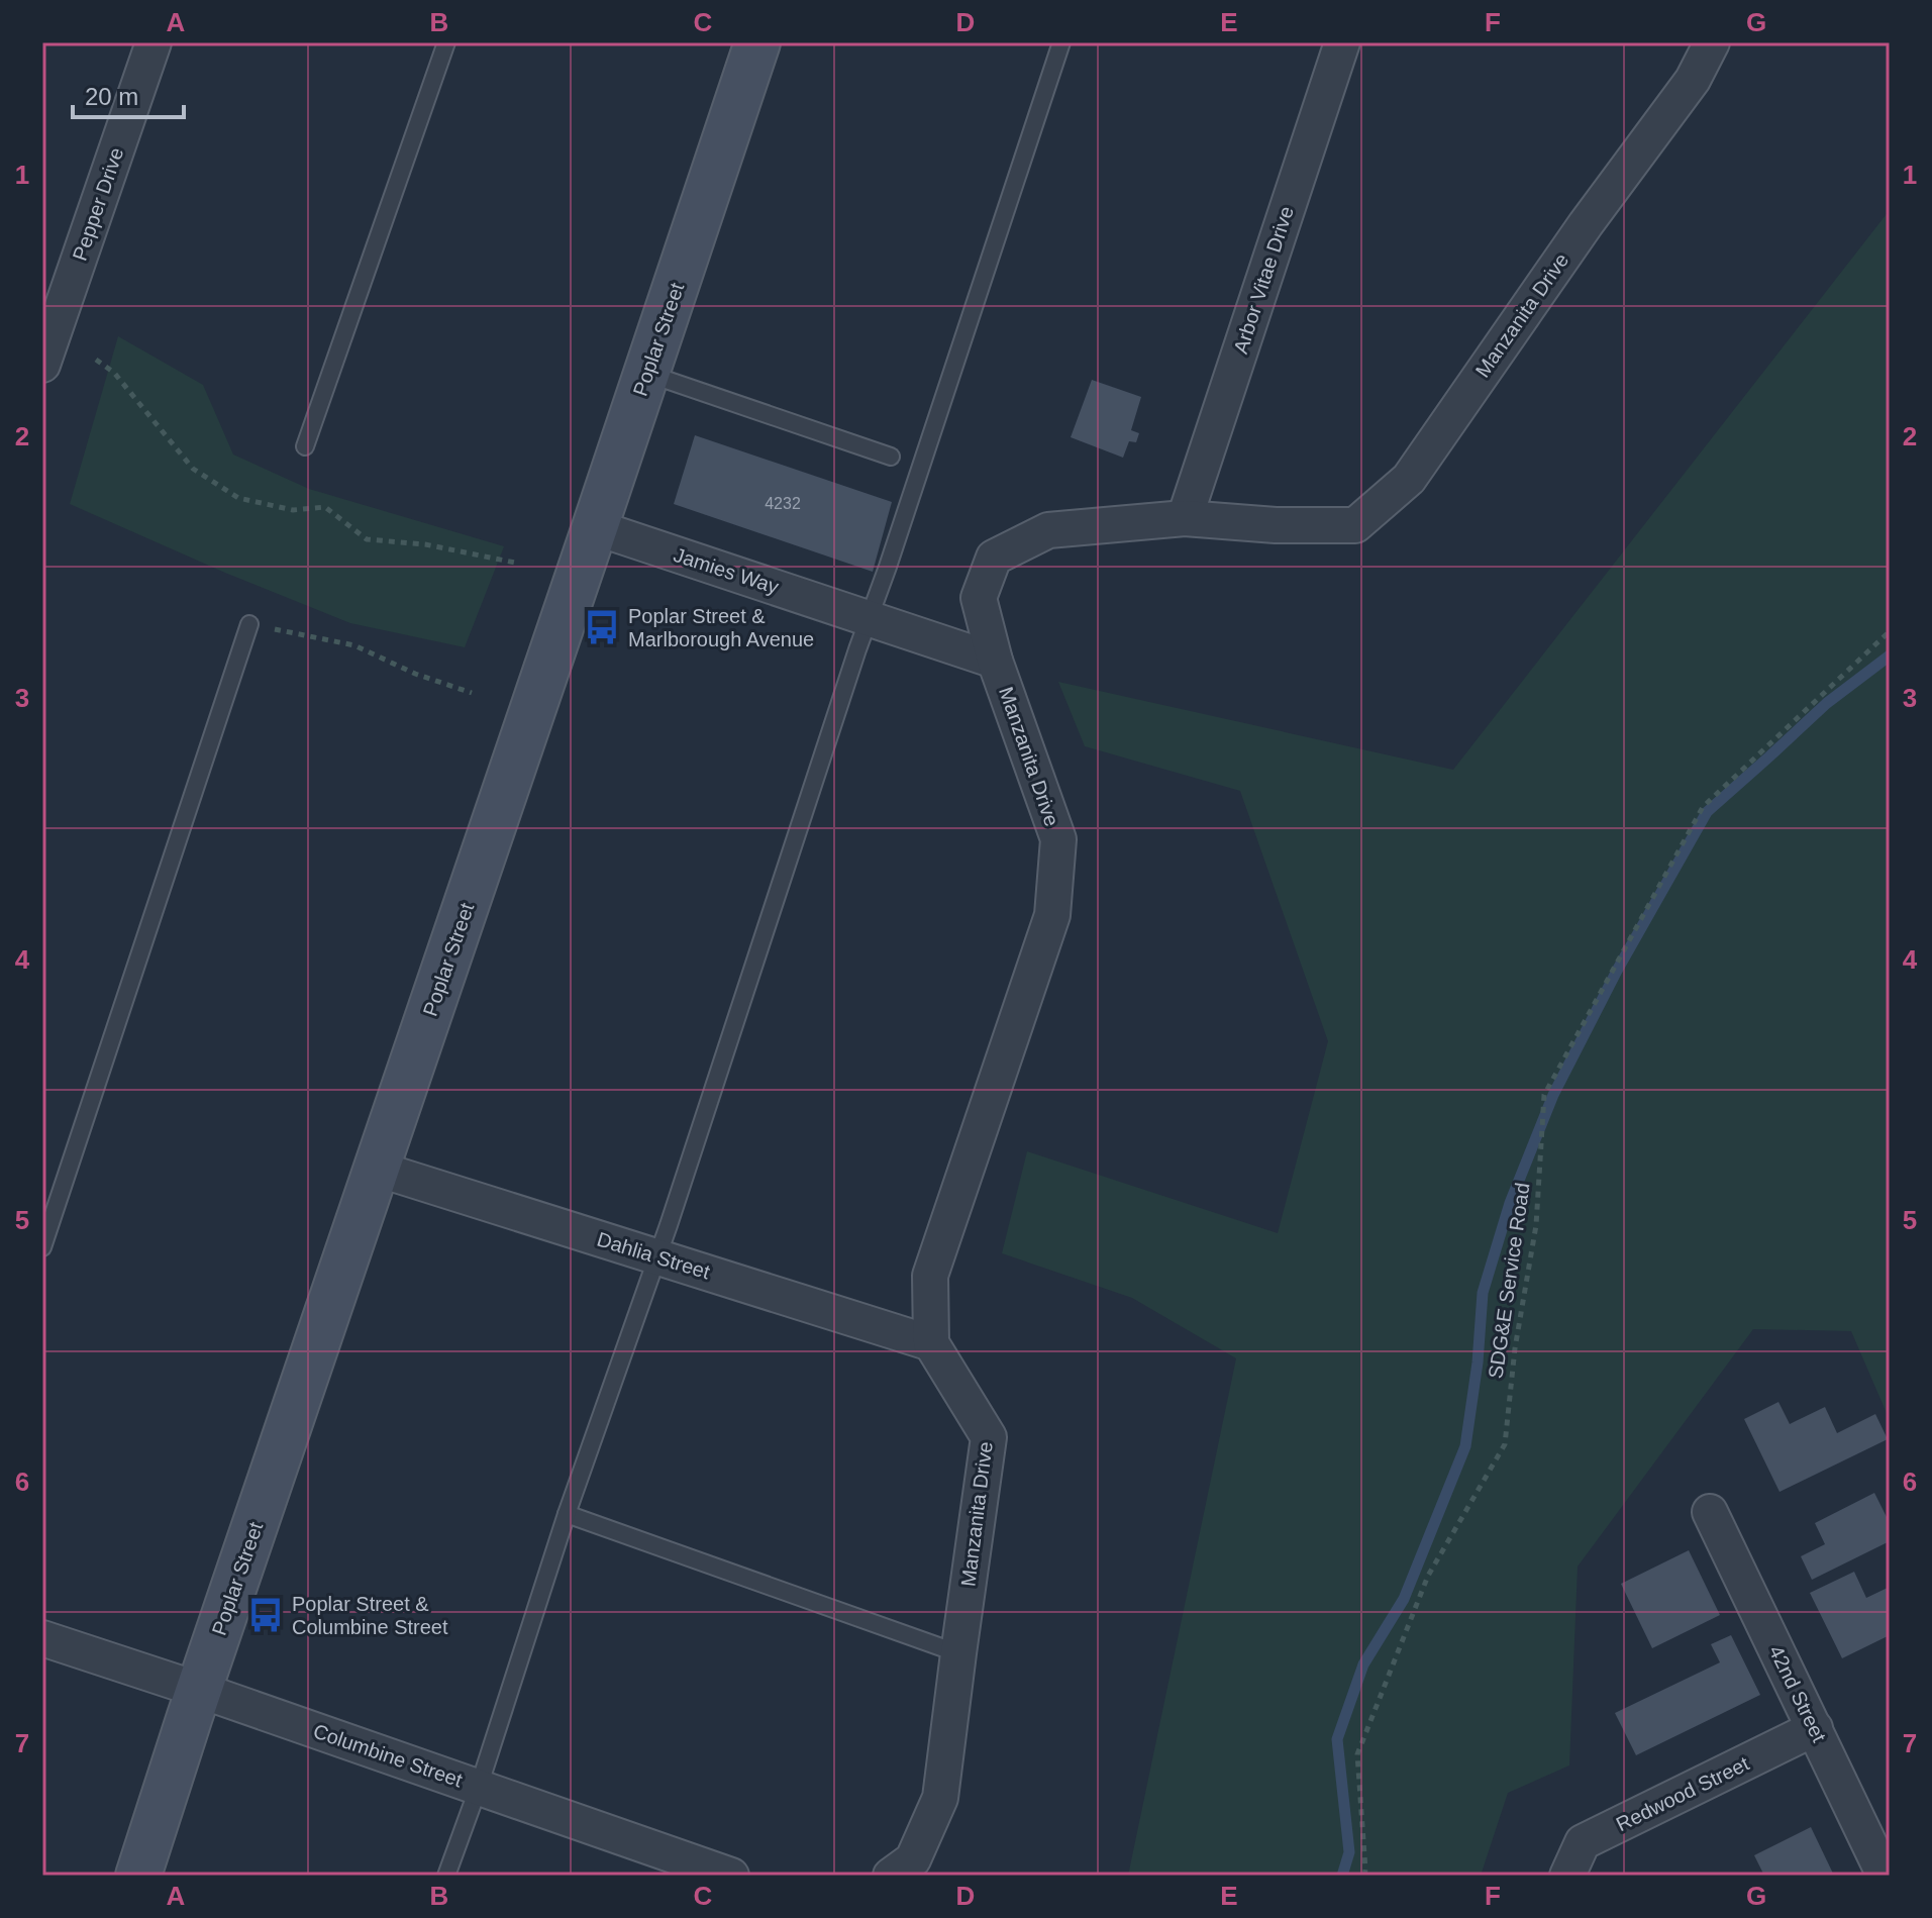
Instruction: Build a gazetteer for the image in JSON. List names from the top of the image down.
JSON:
{
  "streets": {
    "street": [
      "Pepper Drive",
      "Arbor Vitae Drive",
      "Manzanita Drive",
      "Poplar Street",
      "Jamies Way",
      "Dahlia Street",
      "42nd Street",
      "Columbine Street",
      "Redwood Street"
    ],
    "path": ["SDG&E Service Road"]
  },
  "crossings": [
    ["Arbor Vitae Drive", "Manzanita Drive"],
    ["Manzanita Drive", "Jamies Way"],
    ["Manzanita Drive", "Dahlia Street"],
    ["Poplar Street", "Jamies Way"],
    ["Poplar Street", "Dahlia Street"],
    ["Poplar Street", "Columbine Street"],
    ["42nd Street", "Redwood Street"]
  ],
  "places": {
    "bus stop": ["Poplar Street & Marlborough Avenue", "Poplar Street & Columbine Street"]
  },
  "house_numbers": ["4232"],
  "scale_bar": "20 m",
  "grid": {
    "columns": [
      "A",
      "B",
      "C",
      "D",
      "E",
      "F",
      "G"
    ],
    "rows": [
      "1",
      "2",
      "3",
      "4",
      "5",
      "6",
      "7"
    ]
  }
}
